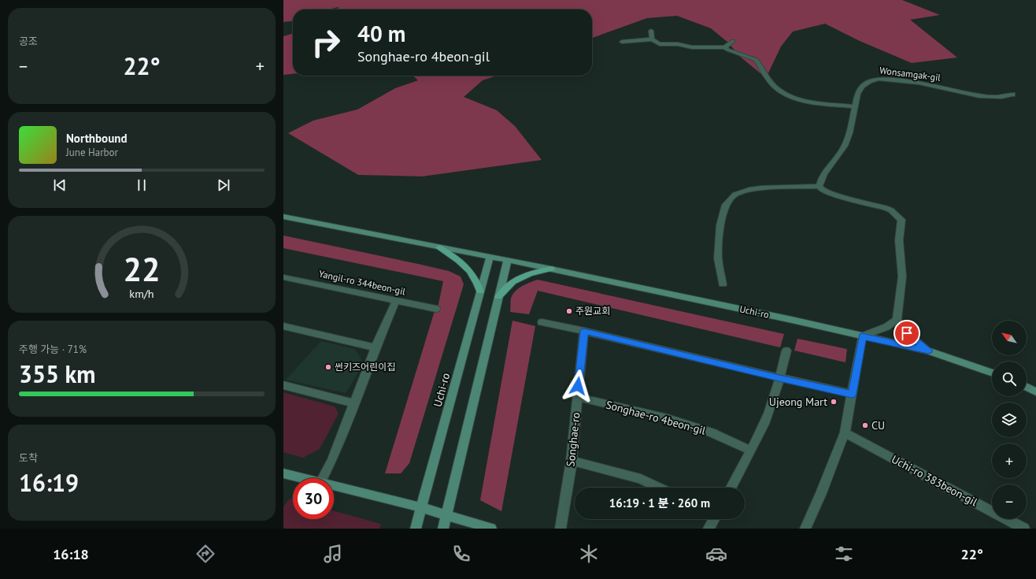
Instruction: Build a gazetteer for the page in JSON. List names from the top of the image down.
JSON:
{
  "streets": {
    "street": [
      "Wonsamgak-gil",
      "Yangil-ro 344beon-gil",
      "Uchi-ro",
      "Songhae-ro 4beon-gil",
      "Songhae-ro",
      "Uchi-ro 383beon-gil"
    ]
  },
  "crossings": [
    ["Songhae-ro 4beon-gil", "Songhae-ro"]
  ],
  "places": [
    "주원교회",
    "썬키즈어린이집",
    "Ujeong Mart",
    "CU"
  ],
  "north": "top left",
  "page": {
    "tile": [
      "공조",
      ["주행 가능 · 71%", "355 km"],
      ["도착", "16:19"]
    ],
    "turn": ["40 m", "Songhae-ro 4beon-gil"],
    "heat": ["−", "22°", "+"],
    "song": ["Northbound", "June Harbor"],
    "map_buttons": ["+", "−"],
    "limit": "30",
    "trip": "16:19 · 1 분 · 260 m",
    "tabs": ["16:18", "22°"],
    "gauge": ["22", "km/h"]
  }
}
